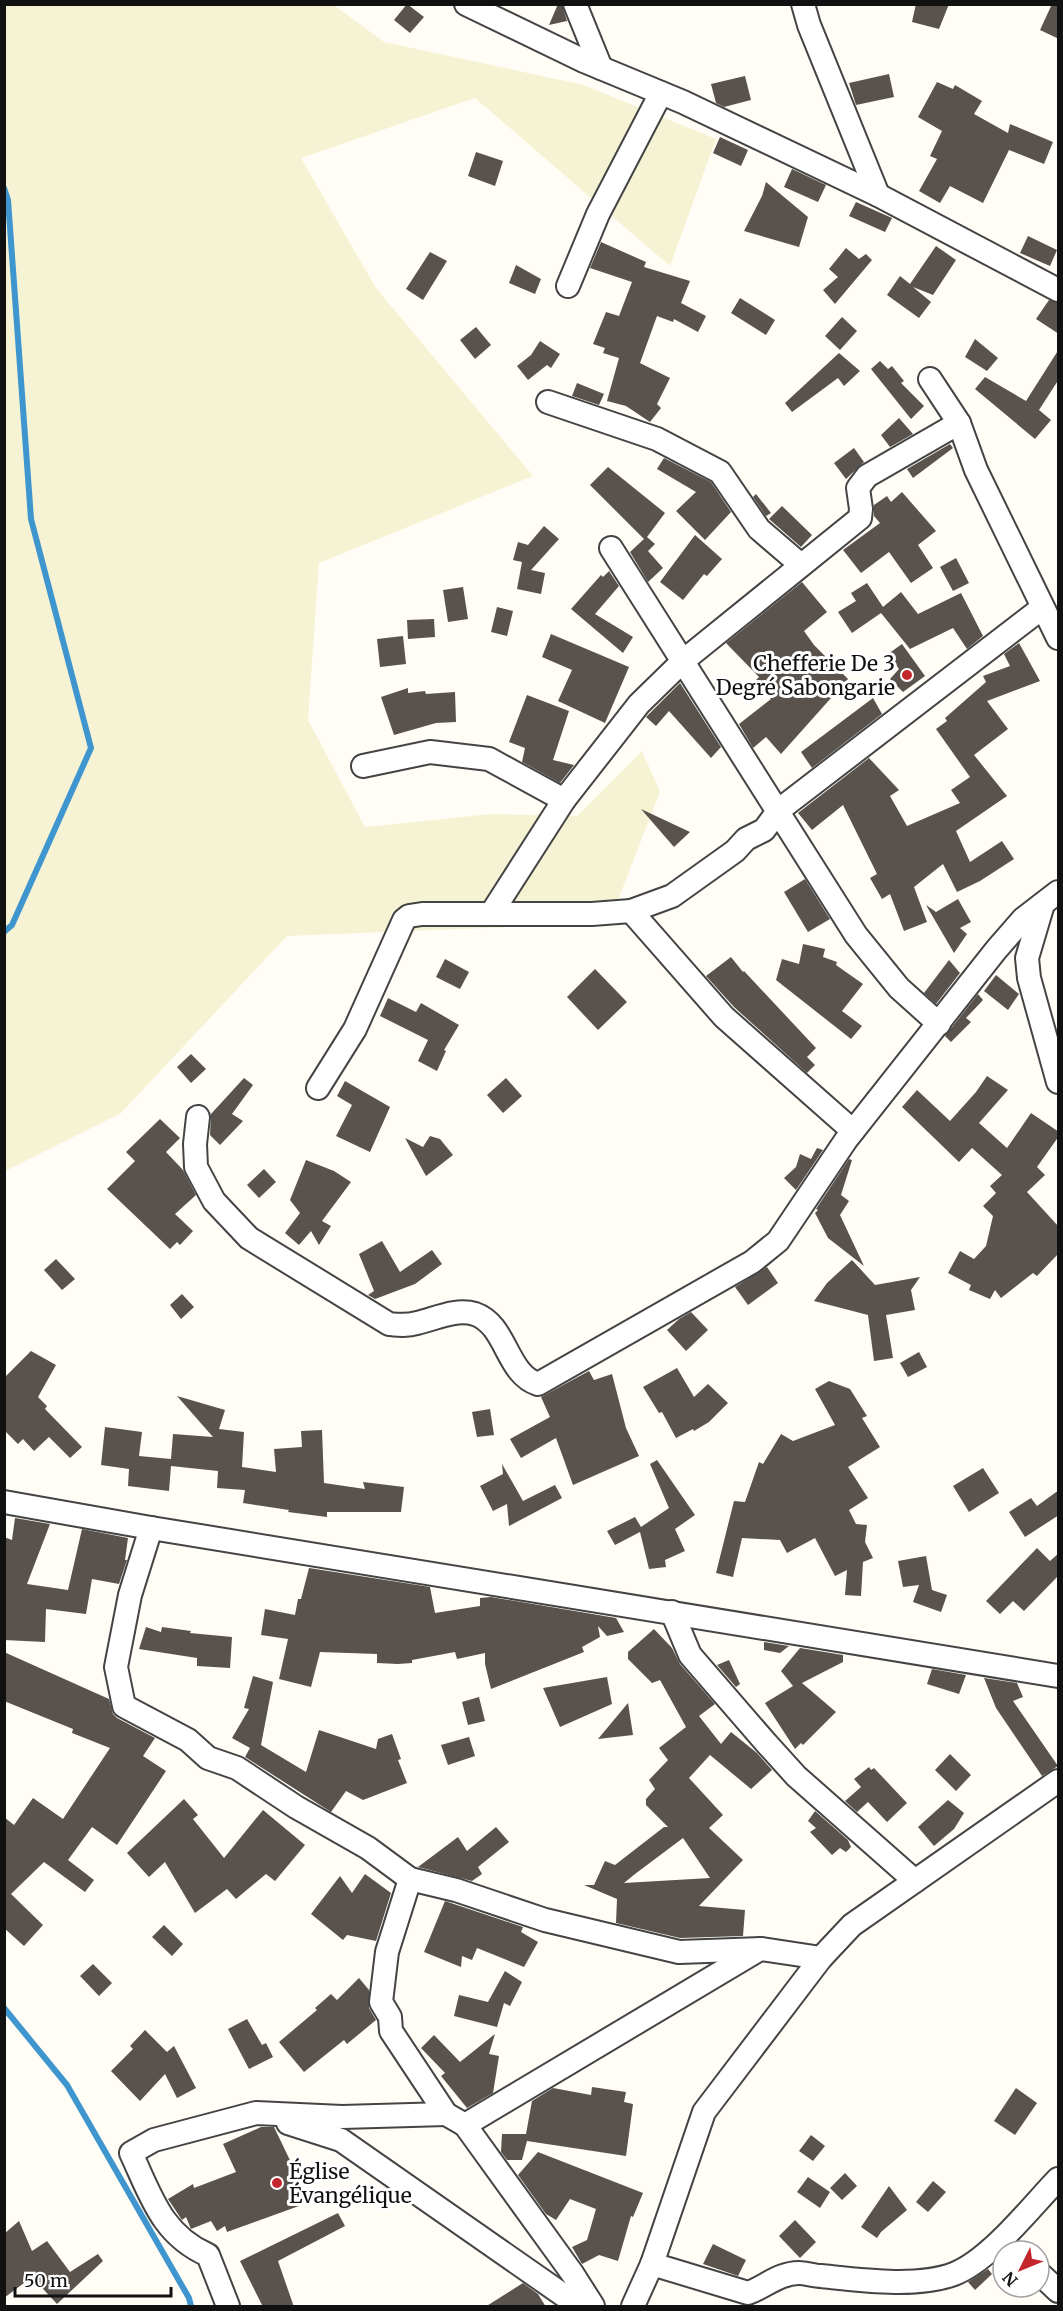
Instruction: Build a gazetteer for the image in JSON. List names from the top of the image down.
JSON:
{
  "places": ["Chefferie De 3 Degré Sabongarie", "Église Évangélique"],
  "scale_bar": "50 m",
  "north": "bottom left"
}
